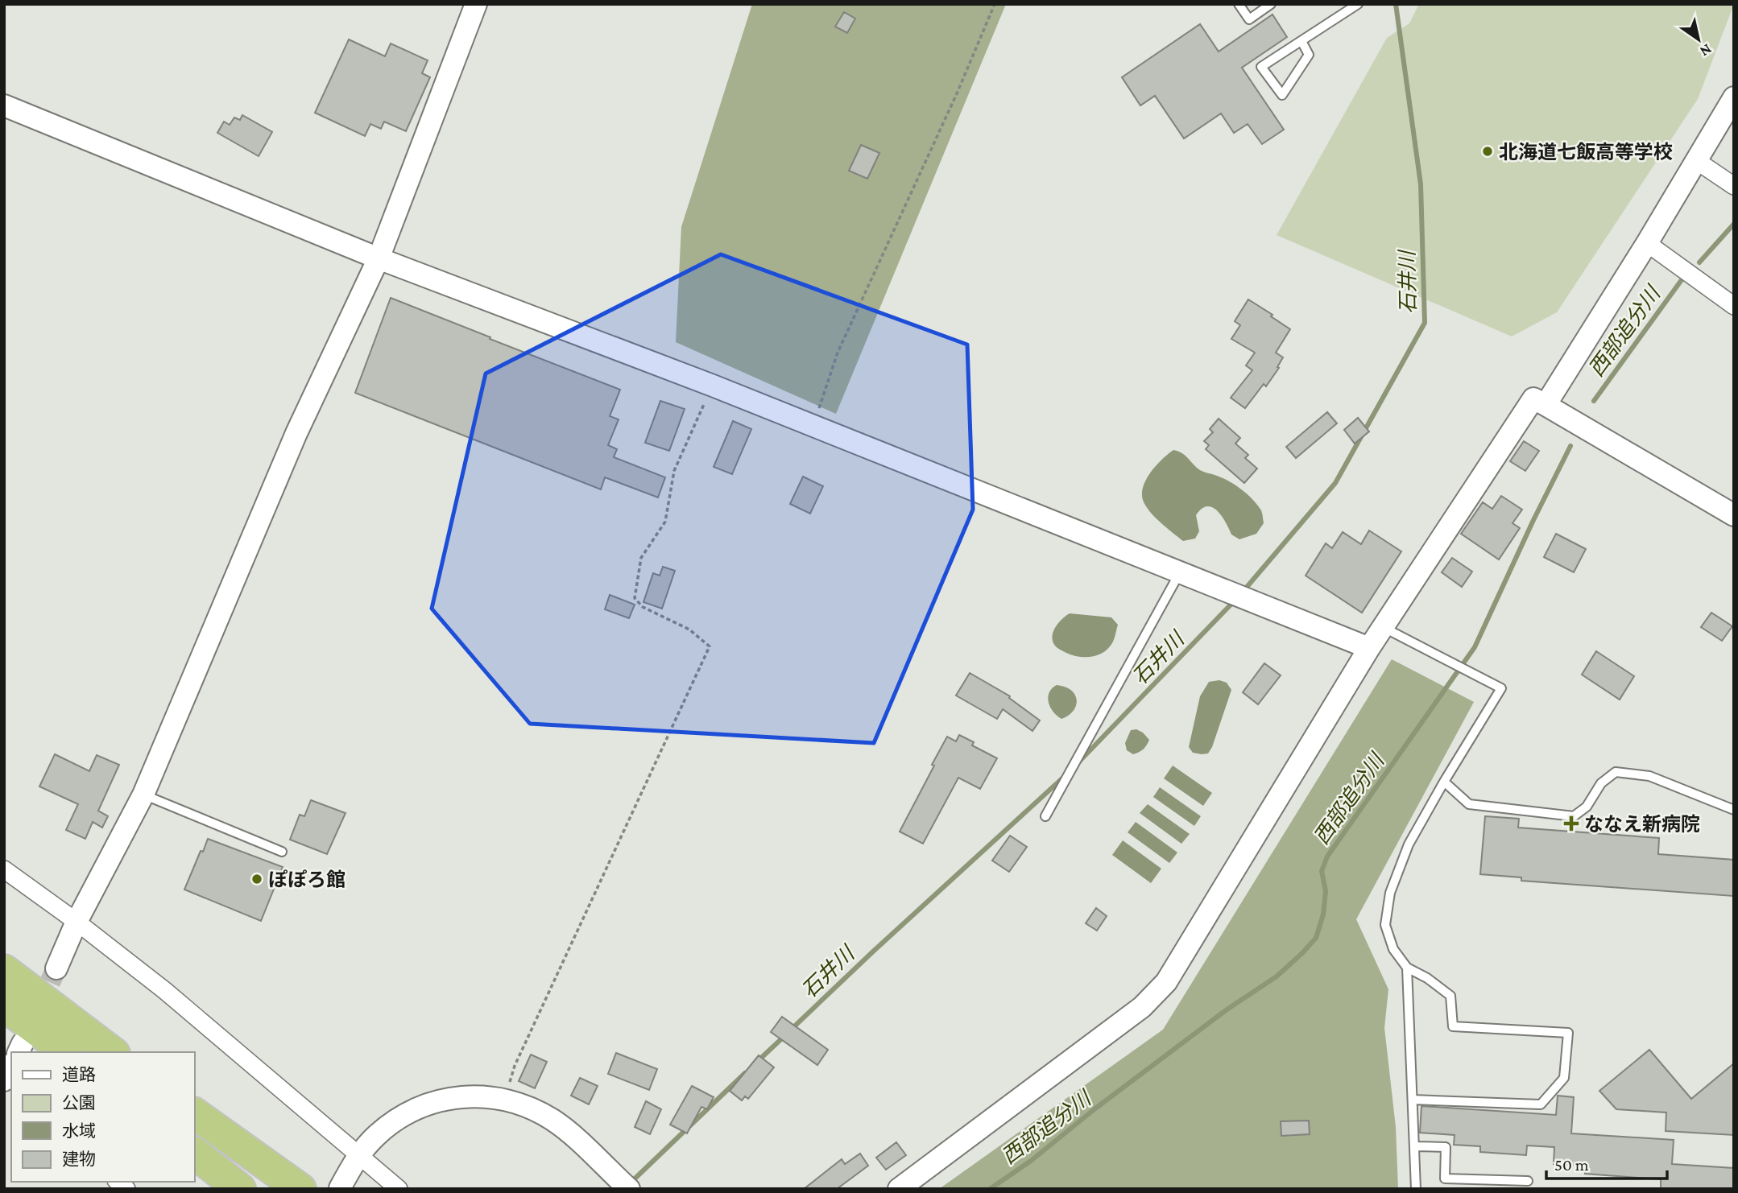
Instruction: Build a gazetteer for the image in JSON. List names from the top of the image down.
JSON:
{
  "water": ["石井川", "西部追分川"],
  "places": {
    "other": ["北海道七飯高等学校", "ぽぽろ館"],
    "health": ["ななえ新病院"]
  },
  "legend": [
    "道路",
    "公園",
    "水域",
    "建物"
  ],
  "scale_bar": "50 m",
  "north": "bottom right"
}
